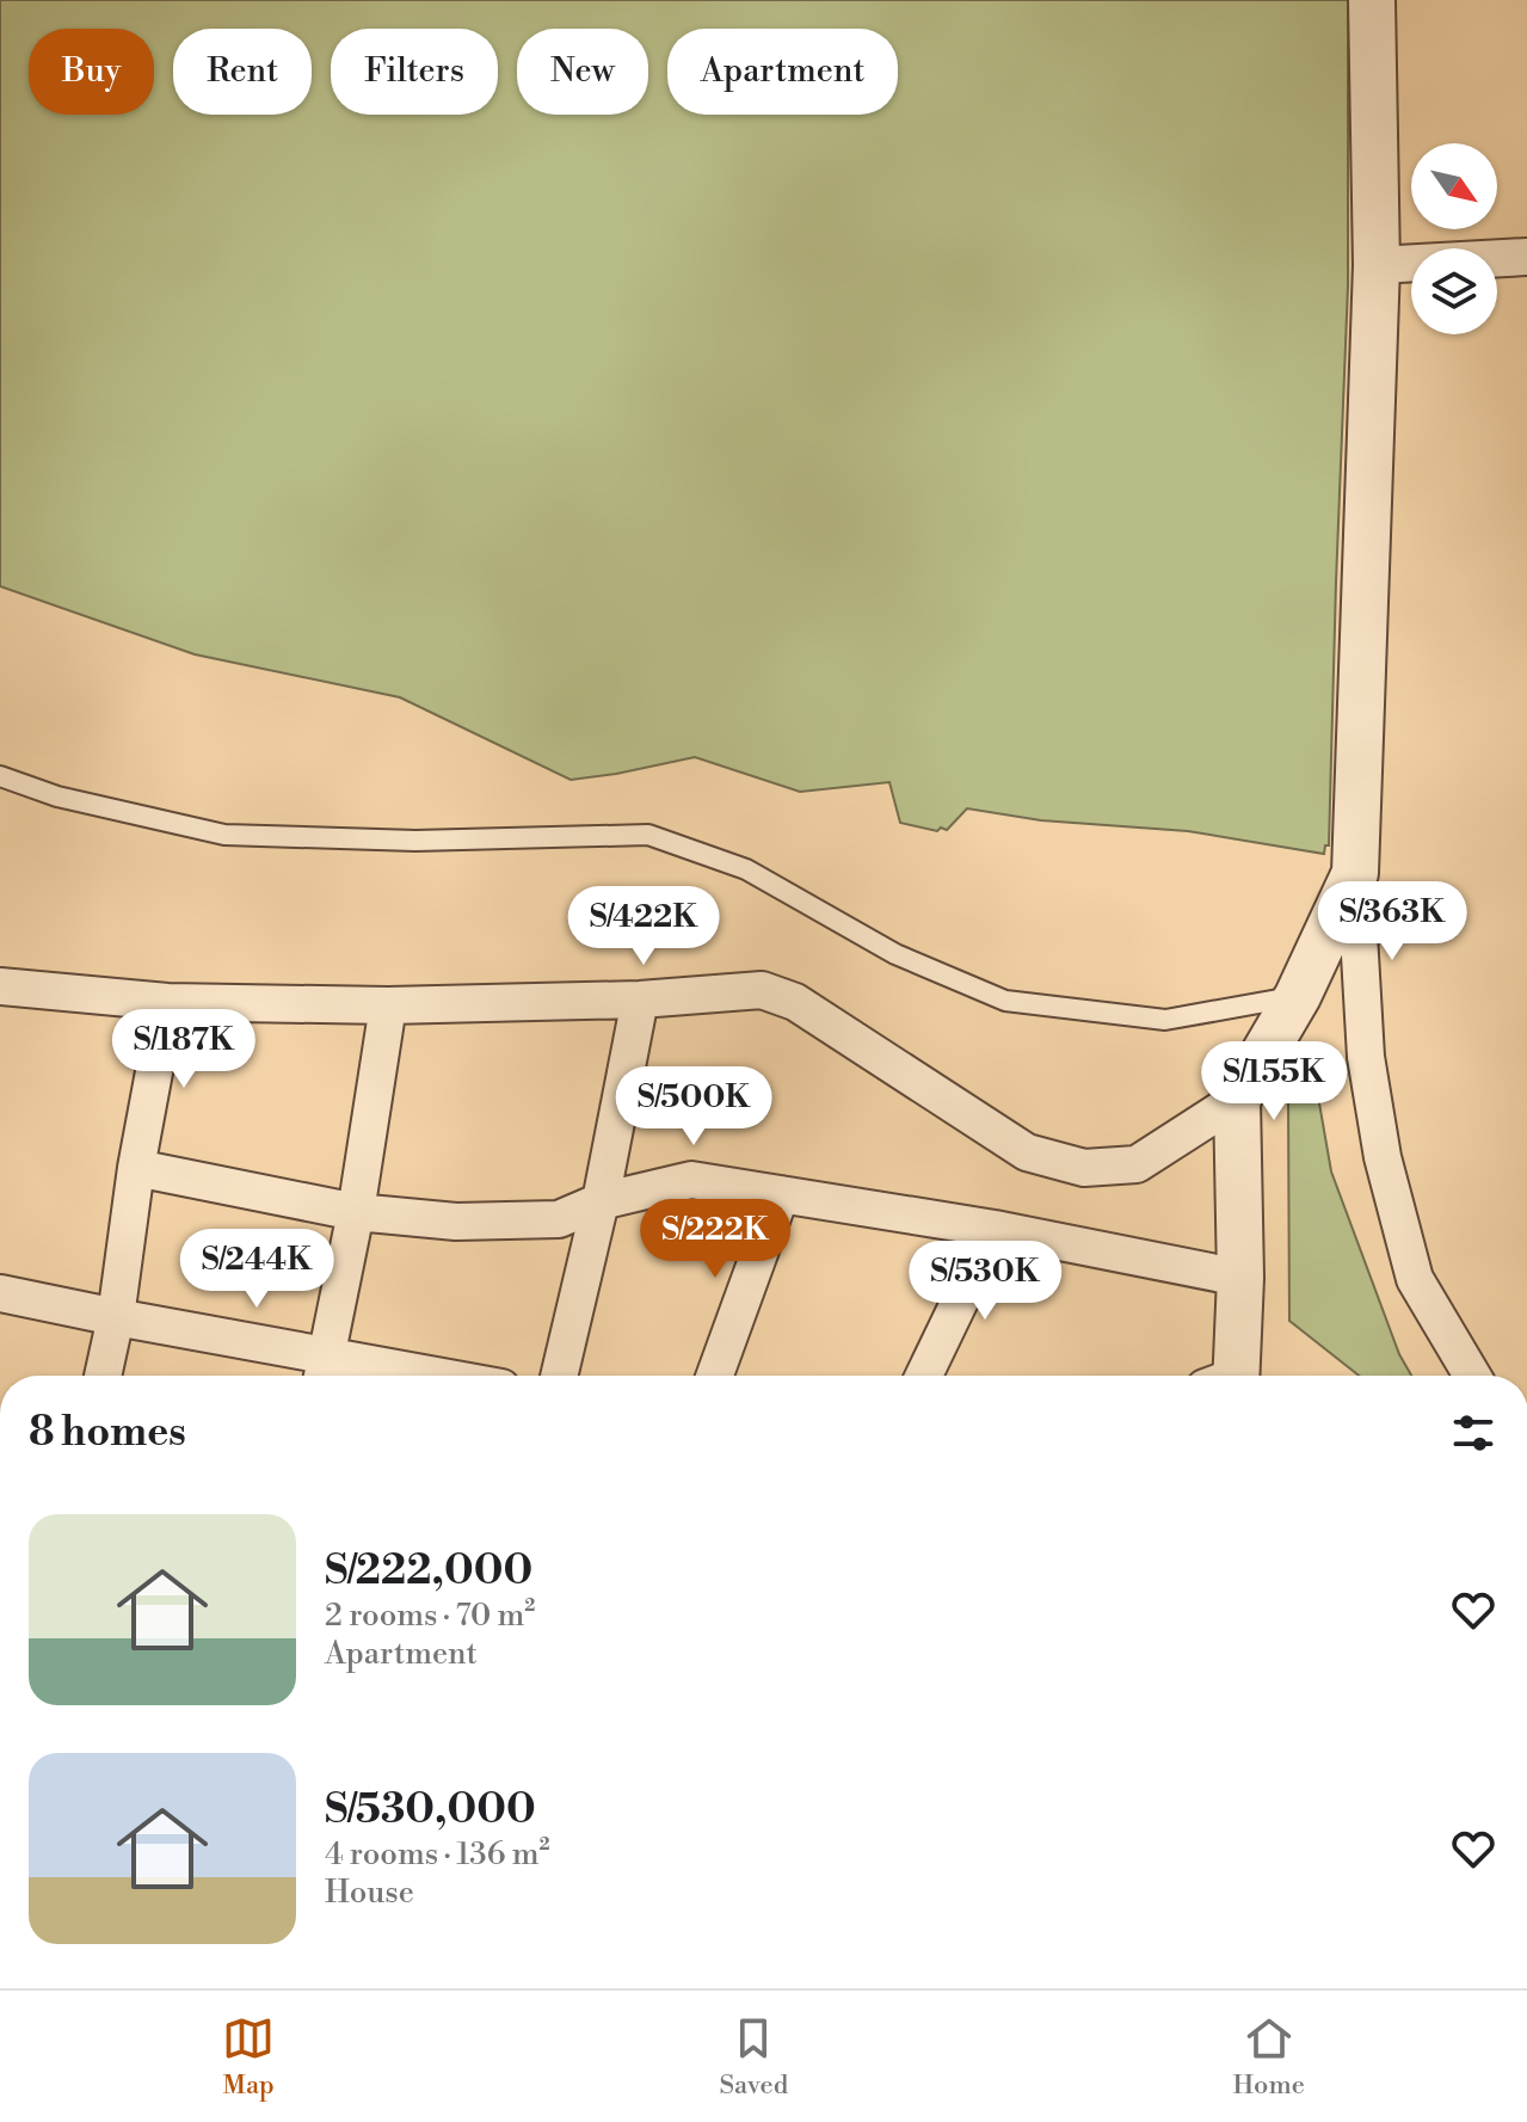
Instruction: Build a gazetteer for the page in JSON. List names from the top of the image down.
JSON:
{
  "north": "bottom right",
  "page": {
    "chip": [
      "Buy",
      "Rent",
      "Filters",
      "New",
      "Apartment"
    ],
    "price": [
      "S/363K",
      "S/422K",
      "S/187K",
      "S/155K",
      "S/500K",
      "S/222K",
      "S/244K",
      "S/530K"
    ],
    "heading": "8 homes",
    "list": [
      {
        "name": "S/222,000",
        "note": "2 rooms · 70 m² · Apartment"
      },
      {
        "name": "S/530,000",
        "note": "4 rooms · 136 m² · House"
      }
    ],
    "tabs": ["Map", "Saved", "Home"]
  }
}
